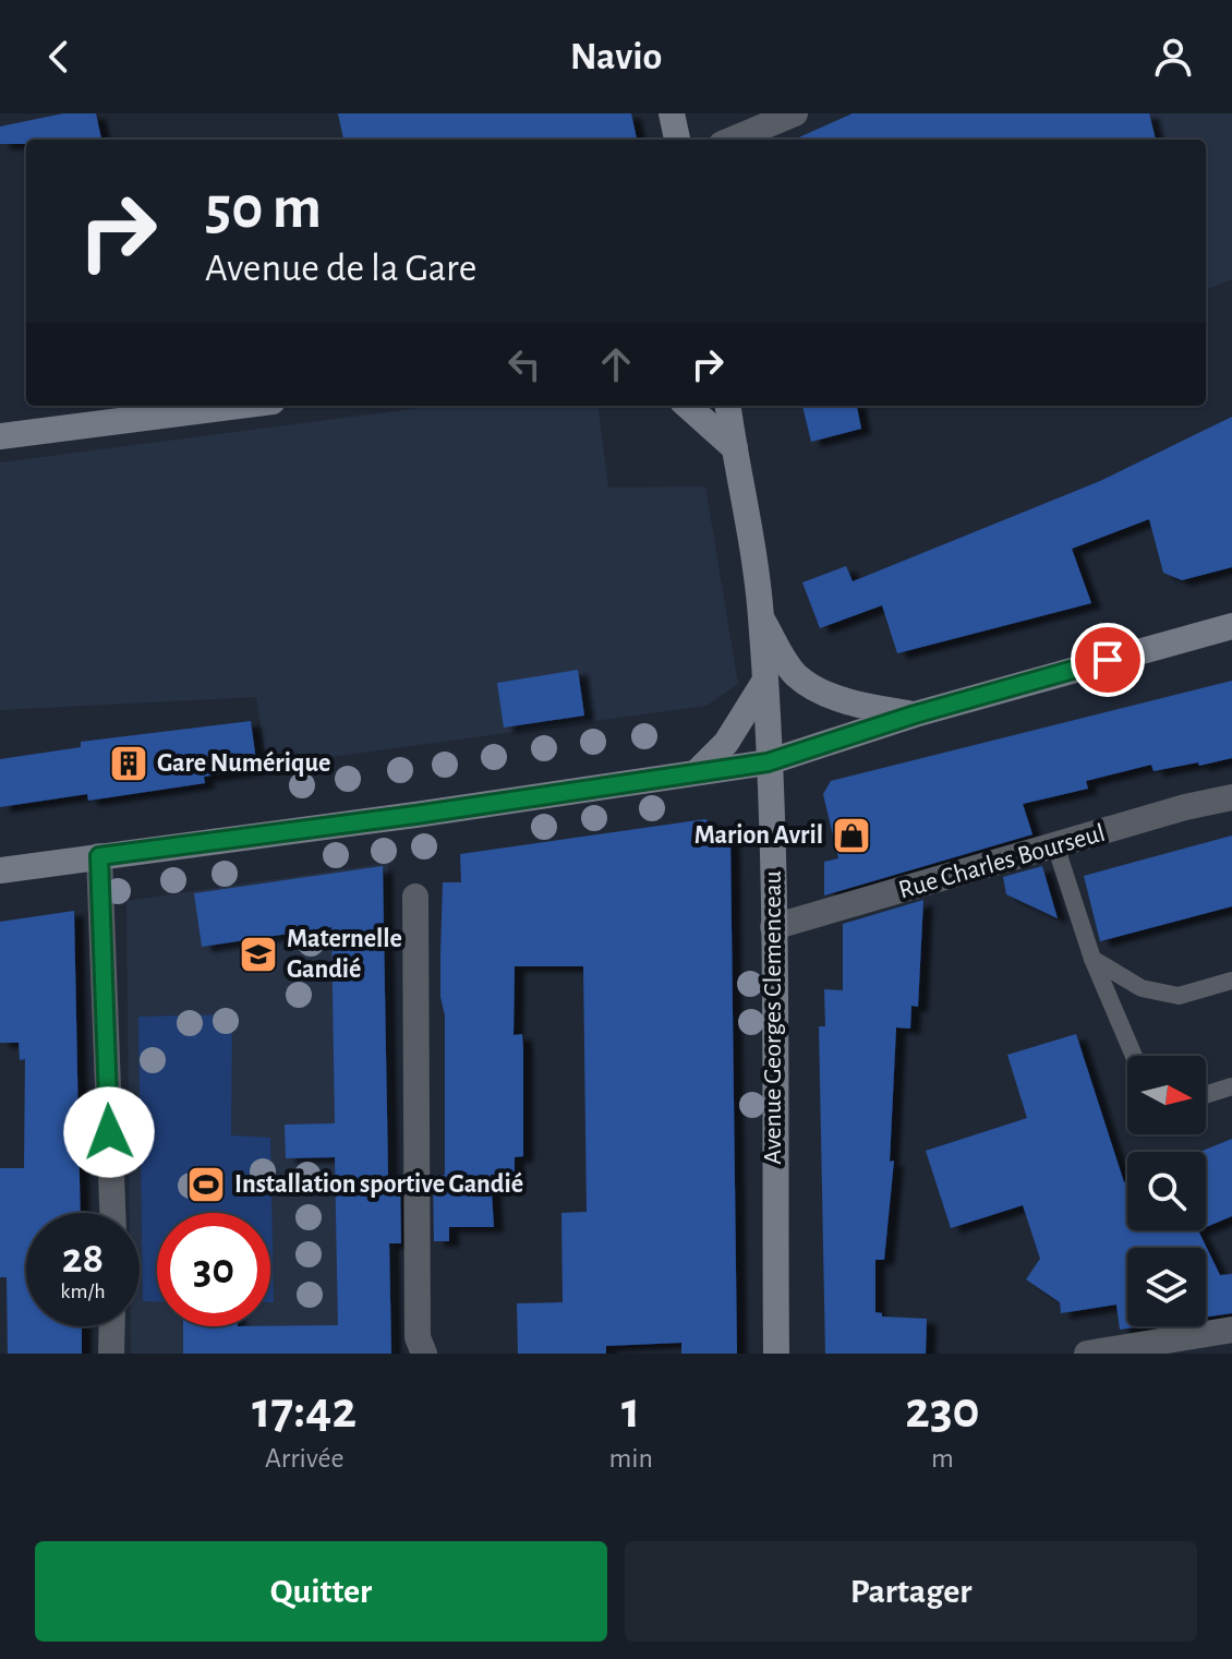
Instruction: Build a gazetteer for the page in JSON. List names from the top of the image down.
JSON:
{
  "streets": {
    "street": ["Rue Charles Bourseul", "Avenue Georges Clemenceau"]
  },
  "crossings": [
    ["Rue Charles Bourseul", "Avenue Georges Clemenceau"]
  ],
  "places": {
    "building": ["Gare Numérique"],
    "shop": ["Marion Avril"],
    "school or university": ["Maternelle Gandié"],
    "sports": ["Installation sportive Gandié"]
  },
  "north": "right",
  "page": {
    "header": "Navio",
    "turn": ["50 m", "Avenue de la Gare"],
    "speed": "28 km/h",
    "limit": "30",
    "eta": [
      "17:42",
      "Arrivée",
      "1",
      "min",
      "230",
      "m"
    ],
    "buttons": ["Quitter", "Partager"]
  }
}
